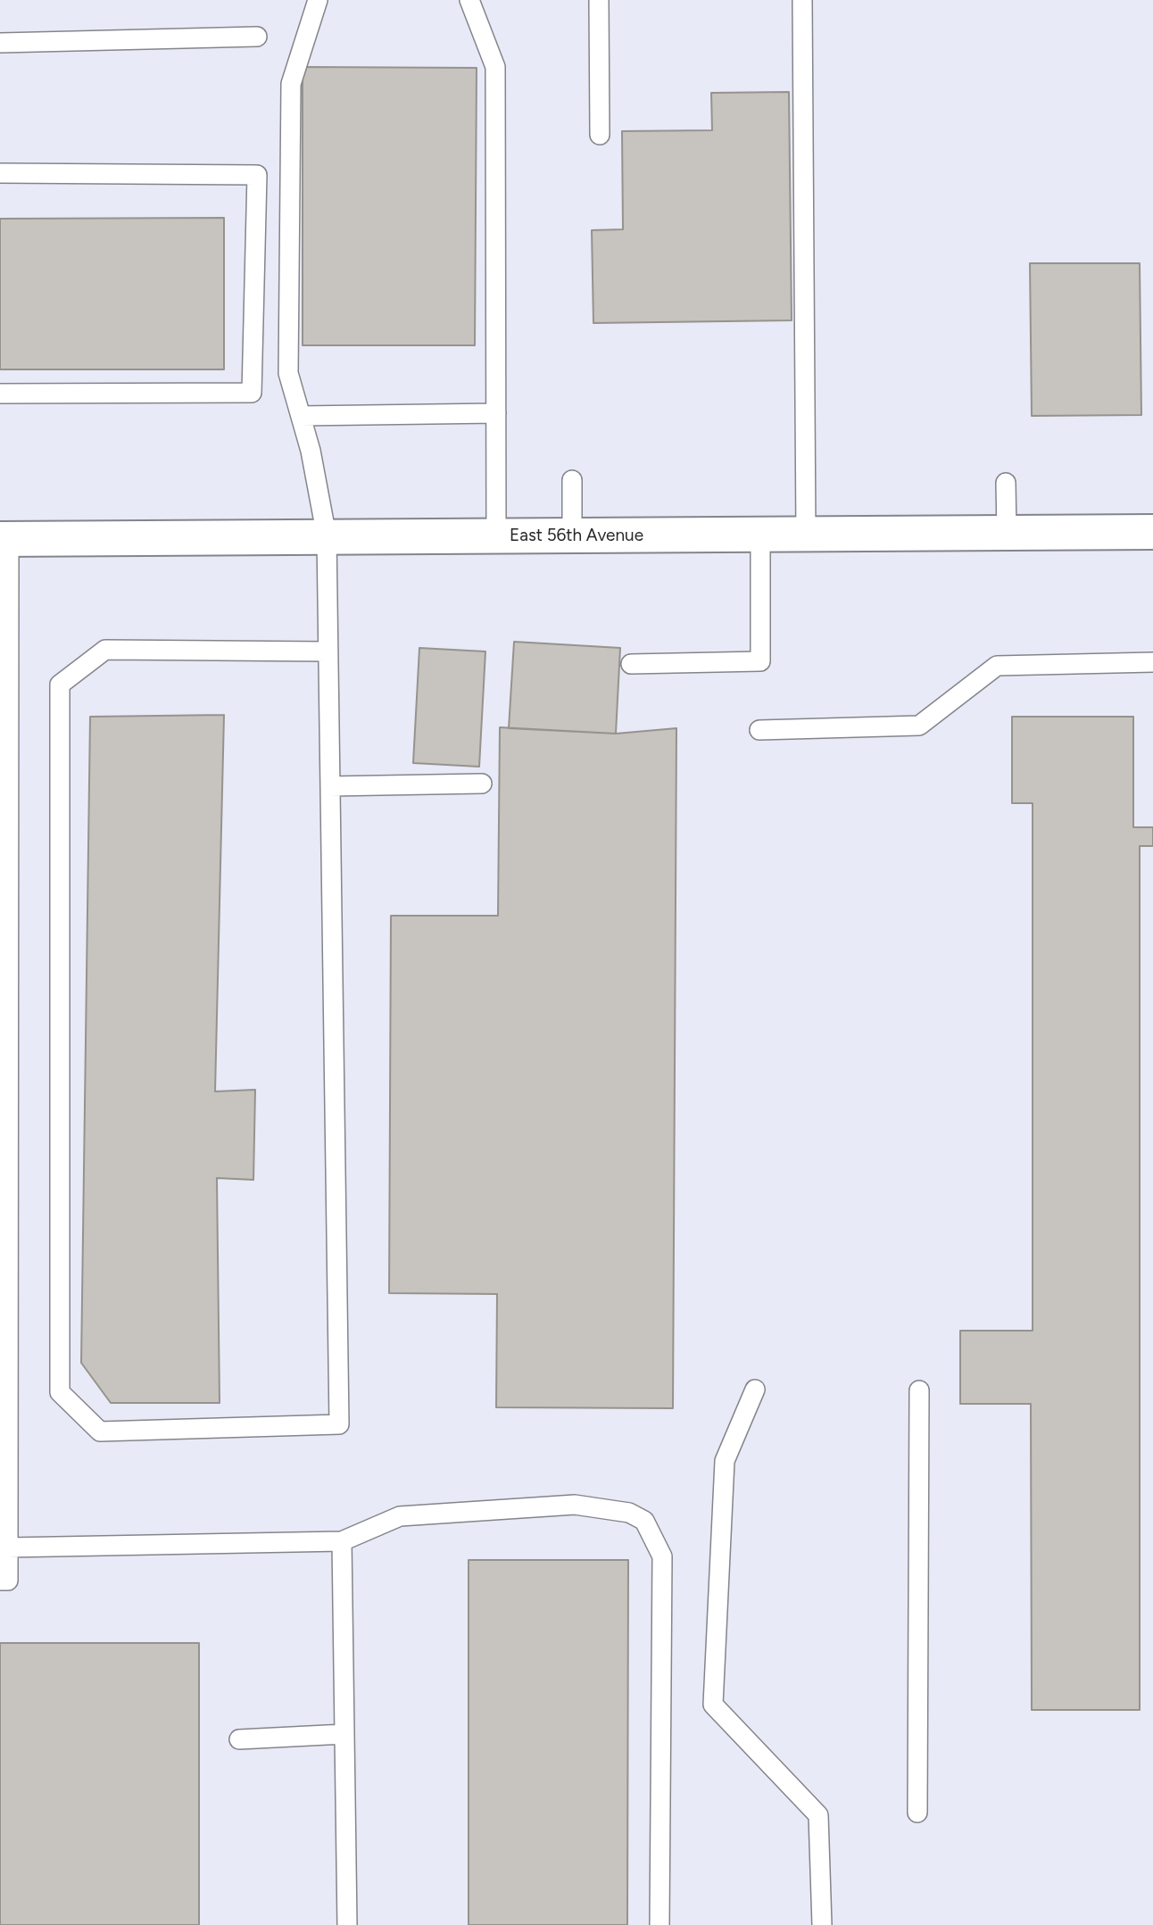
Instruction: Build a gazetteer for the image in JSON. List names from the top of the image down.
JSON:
{
  "streets": {
    "main road": ["East 56th Avenue"]
  }
}
